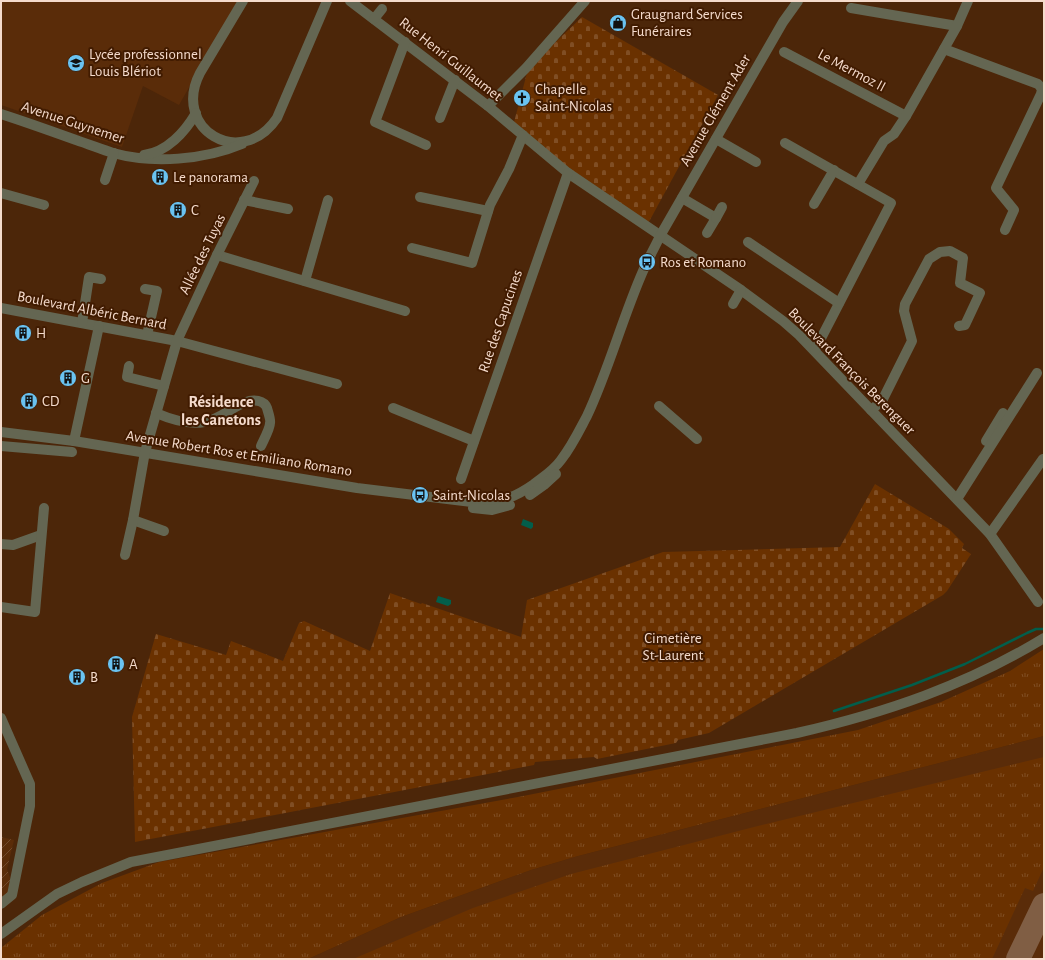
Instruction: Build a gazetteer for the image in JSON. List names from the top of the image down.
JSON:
{
  "streets": {
    "street": [
      "Rue Henri Guillaumet",
      "Le Mermoz II",
      "Avenue Clément Ader",
      "Avenue Guynemer",
      "Allée des Tuyas",
      "Boulevard Albéric Bernard",
      "Rue des Capucines",
      "Boulevard François Berenguer",
      "Avenue Robert Ros et Emiliano Romano"
    ]
  },
  "crossings": [
    ["Rue Henri Guillaumet", "Rue des Capucines"],
    ["Rue Henri Guillaumet", "Boulevard François Berenguer"],
    ["Avenue Clément Ader", "Boulevard François Berenguer"],
    ["Avenue Clément Ader", "Avenue Robert Ros et Emiliano Romano"],
    ["Allée des Tuyas", "Boulevard Albéric Bernard"],
    ["Boulevard Albéric Bernard", "Avenue Robert Ros et Emiliano Romano"],
    ["Rue des Capucines", "Boulevard François Berenguer"],
    ["Boulevard François Berenguer", "Avenue Robert Ros et Emiliano Romano"]
  ],
  "districts": ["Résidence les Canetons"],
  "parks": ["Cimetière St-Laurent"],
  "places": {
    "shop": ["Graugnard Services Funéraires"],
    "school or university": ["Lycée professionnel Louis Blériot"],
    "church": ["Chapelle Saint-Nicolas"],
    "building": [
      "Le panorama",
      "C",
      "H",
      "G",
      "CD",
      "A",
      "B"
    ],
    "bus stop": ["Ros et Romano", "Saint-Nicolas"]
  }
}
